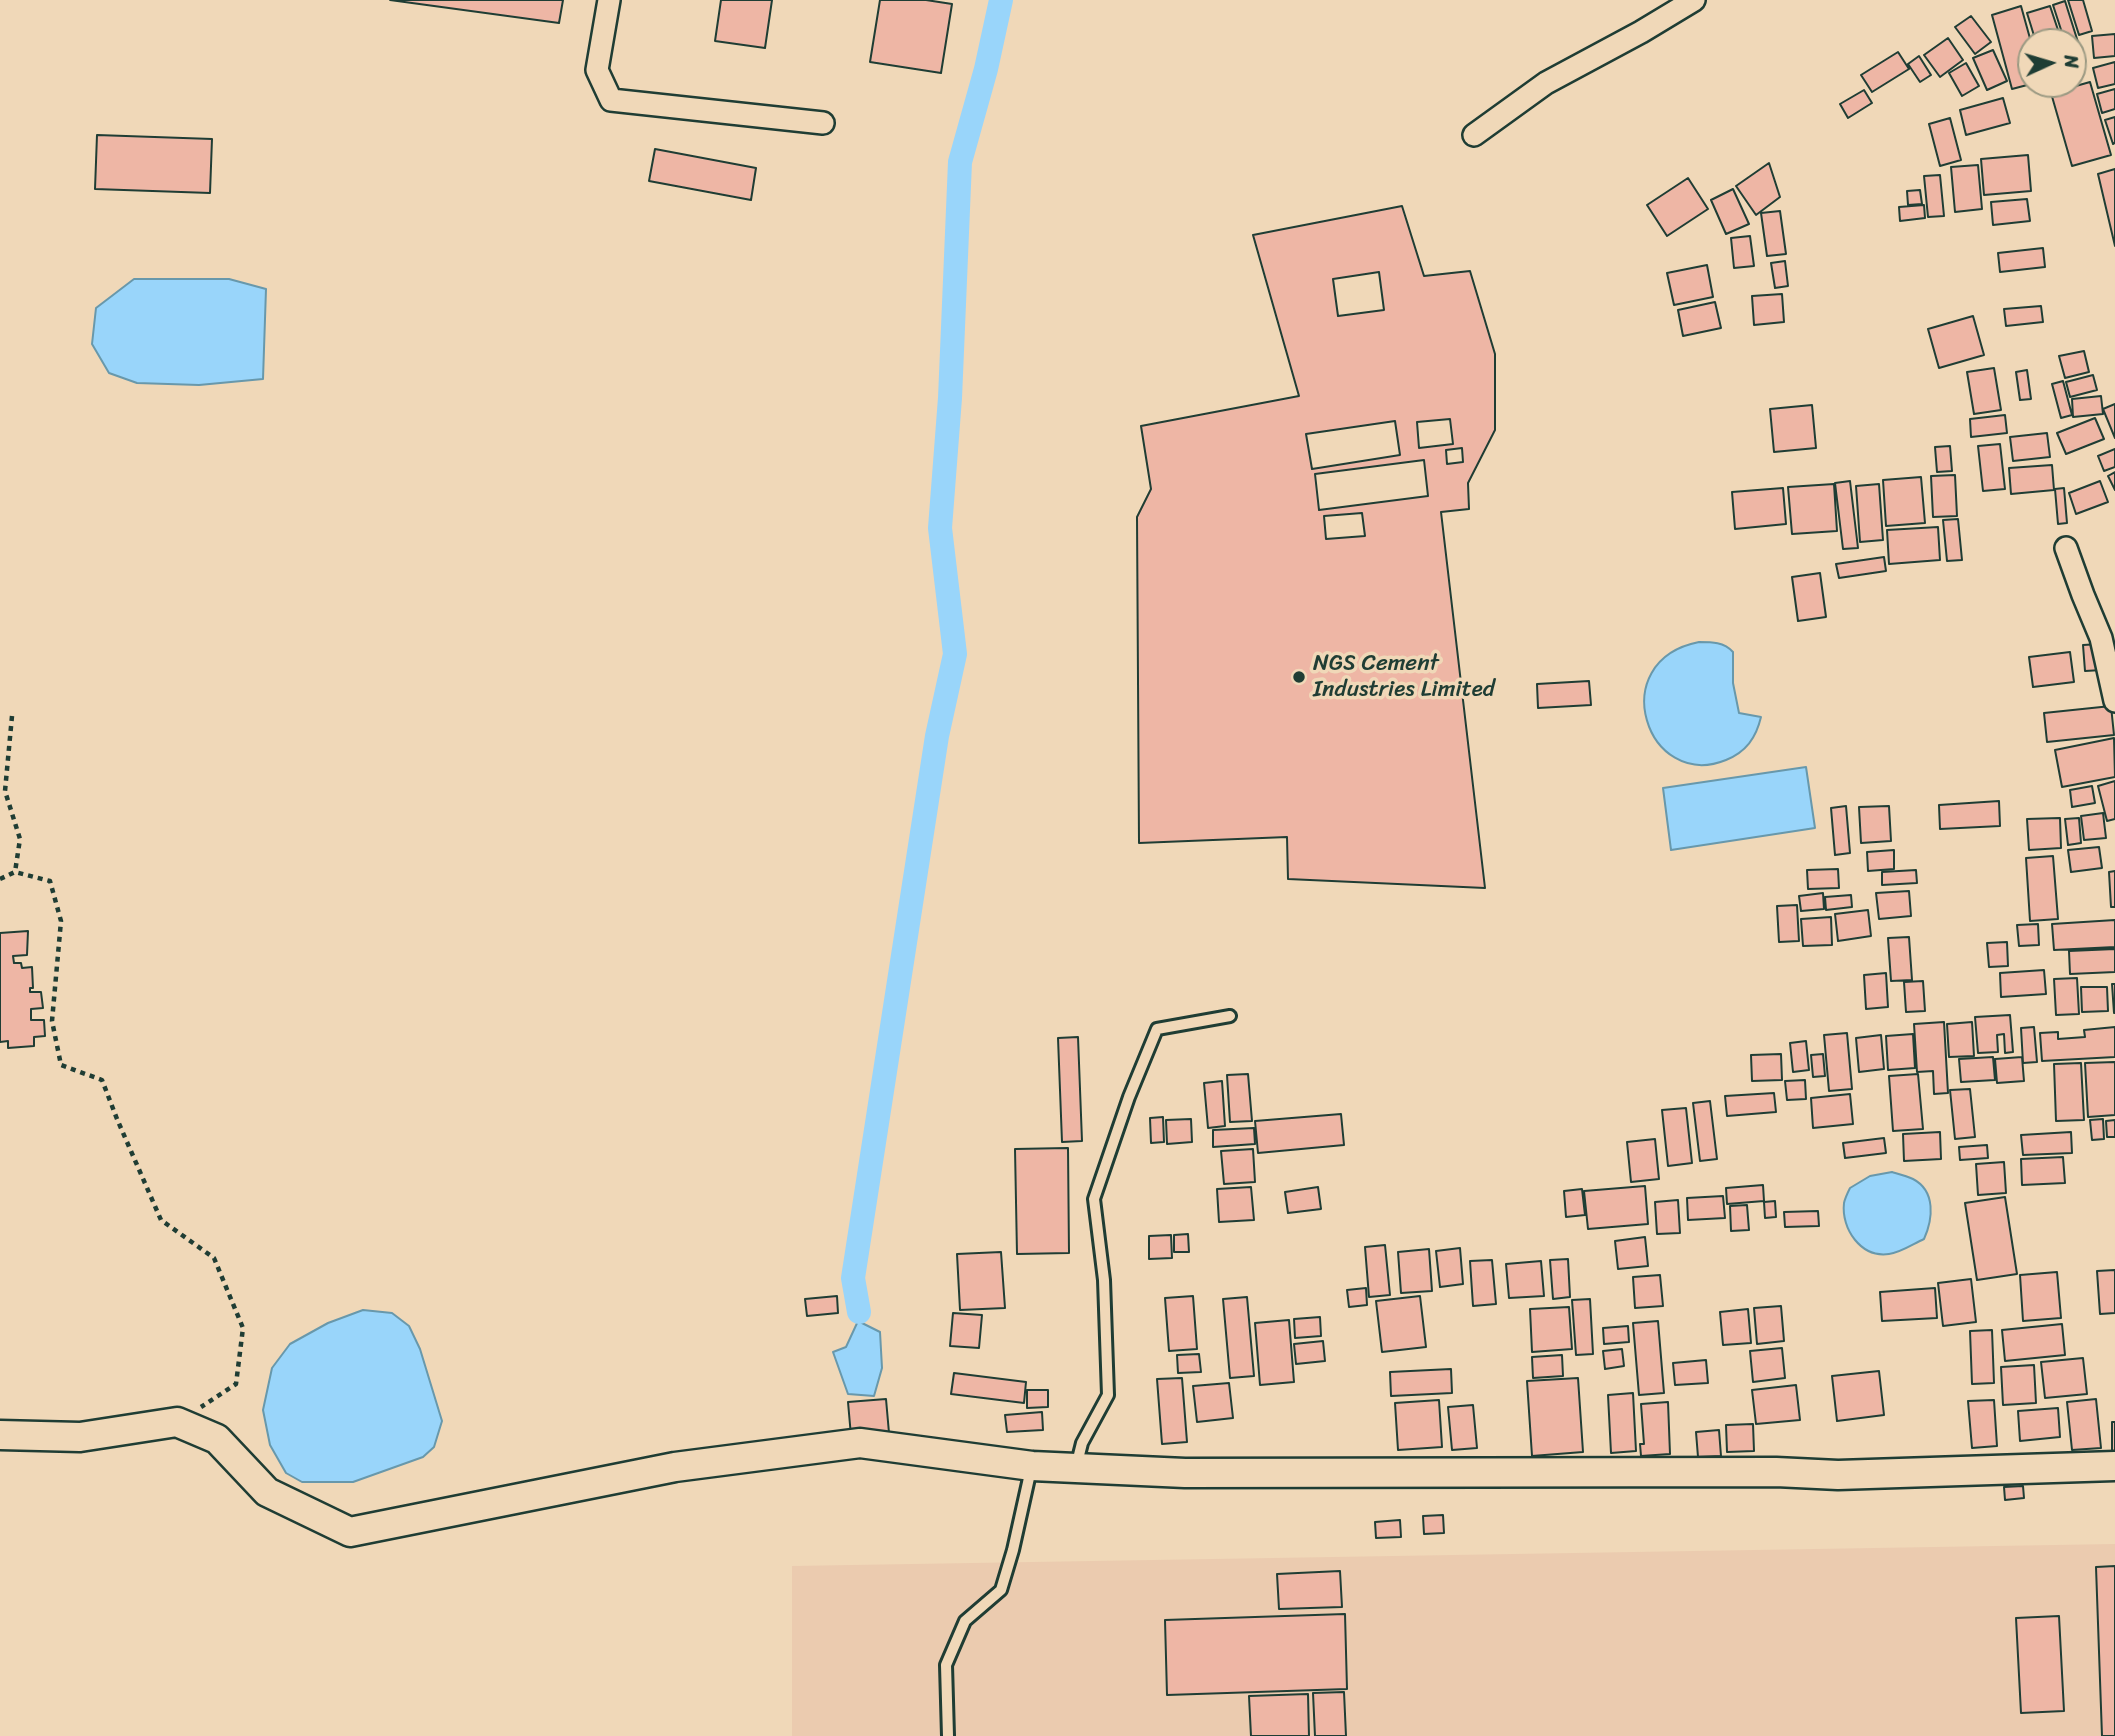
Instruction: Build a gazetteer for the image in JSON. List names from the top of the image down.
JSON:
{
  "places": ["NGS Cement Industries Limited"],
  "north": "right"
}
